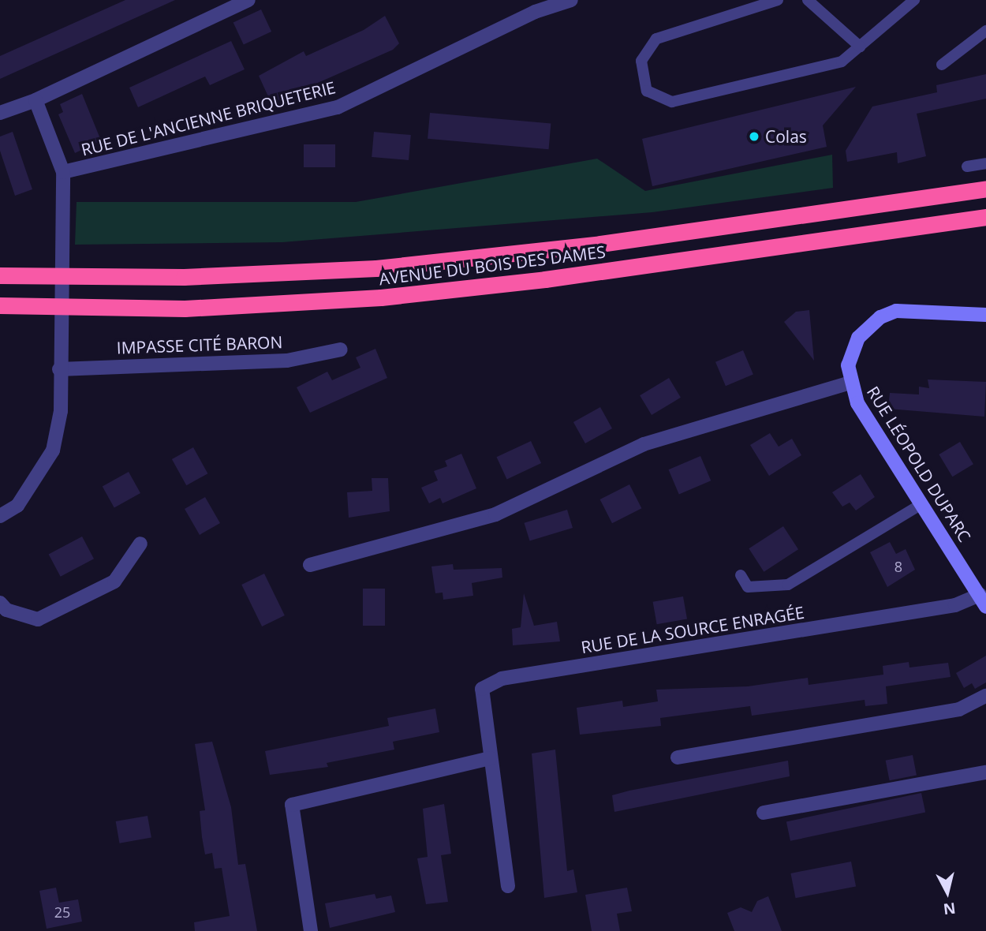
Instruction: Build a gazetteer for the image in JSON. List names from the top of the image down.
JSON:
{
  "streets": {
    "highway": ["AVENUE DU BOIS DES DAMES"],
    "street": [
      "RUE DE L'ANCIENNE BRIQUETERIE",
      "IMPASSE CITÉ BARON",
      "RUE LÉOPOLD DUPARC",
      "RUE DE LA SOURCE ENRAGÉE"
    ]
  },
  "crossings": [
    ["RUE LÉOPOLD DUPARC", "RUE DE LA SOURCE ENRAGÉE"]
  ],
  "places": ["Colas"],
  "house_numbers": ["8", "25"],
  "north": "bottom"
}
